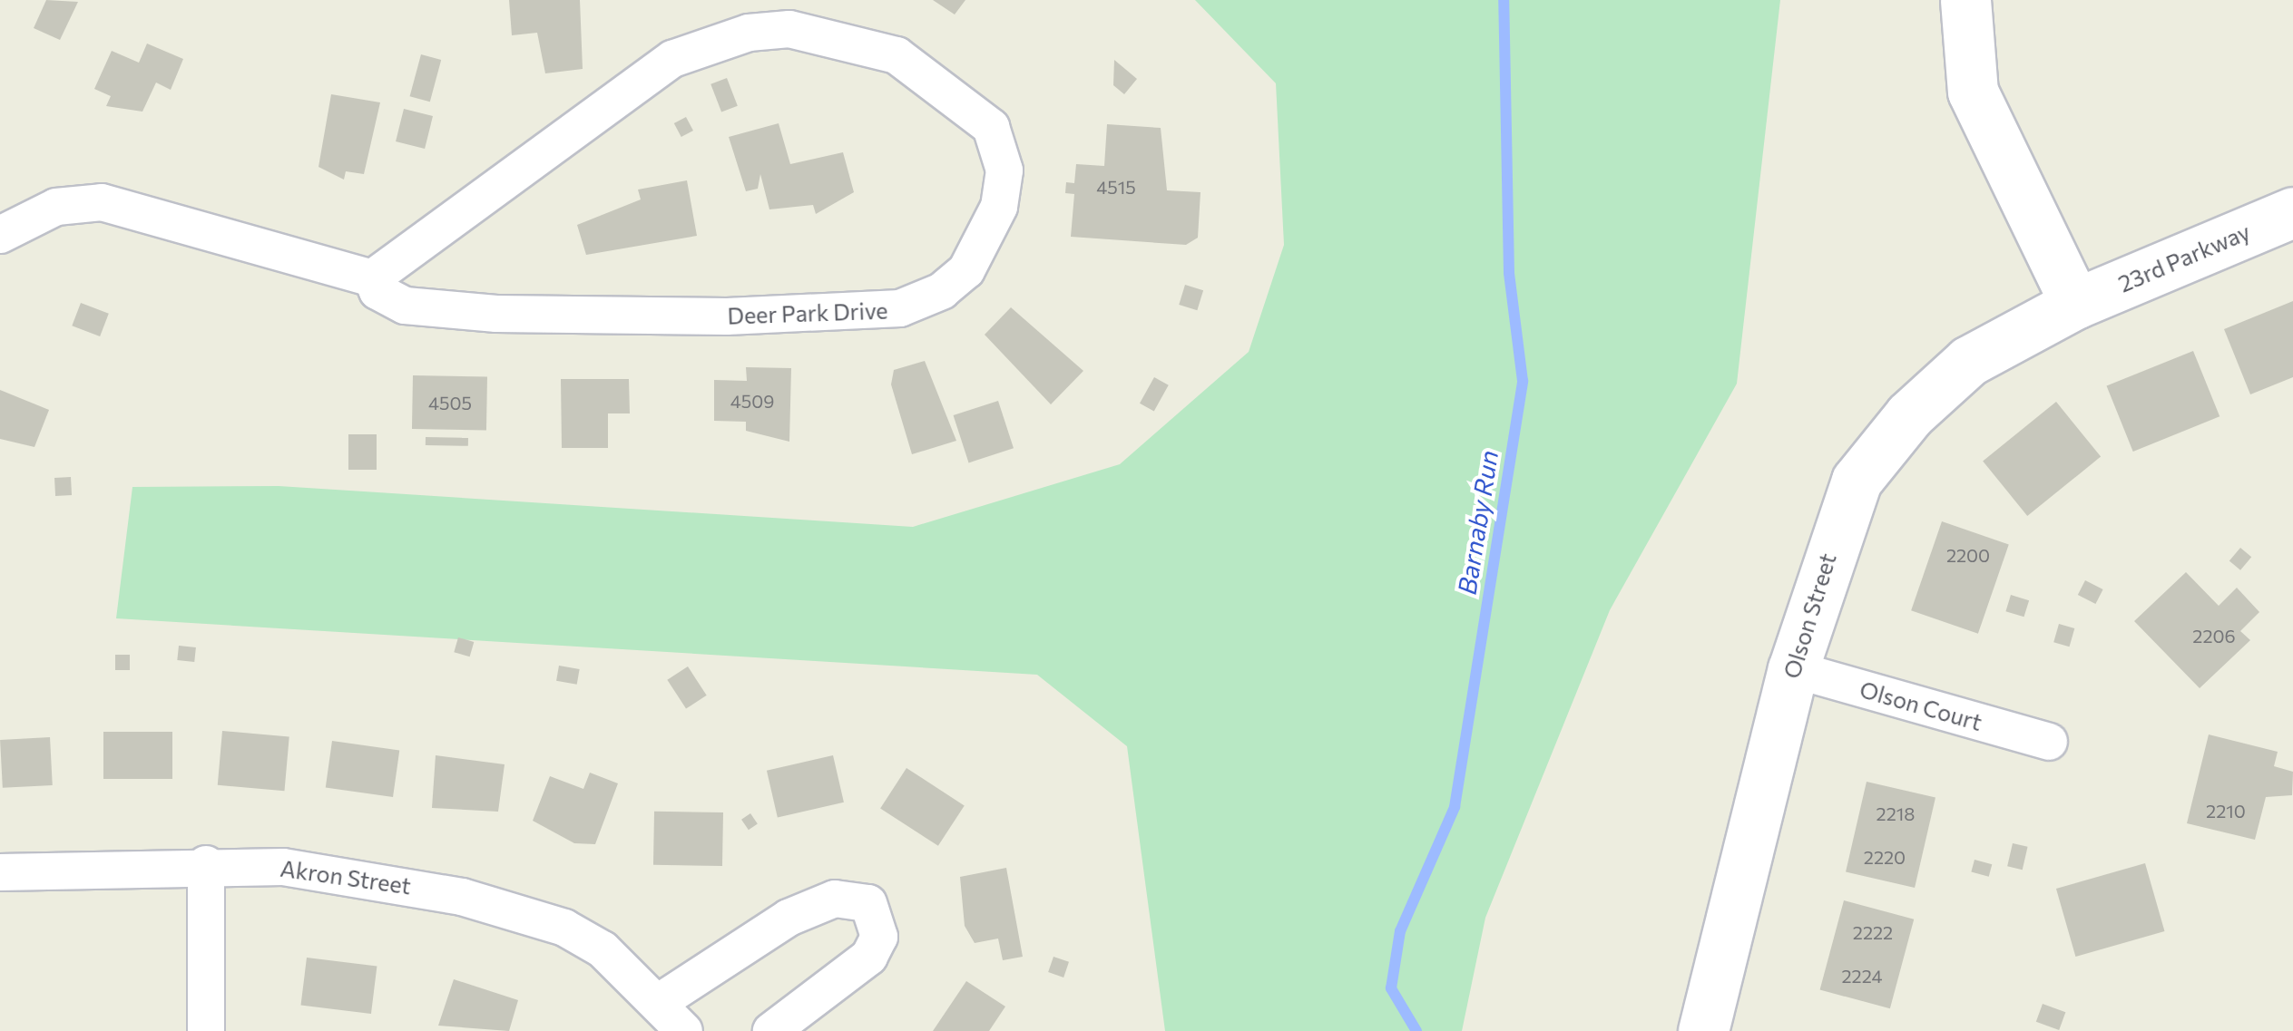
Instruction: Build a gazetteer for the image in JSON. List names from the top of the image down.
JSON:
{
  "streets": {
    "street": [
      "23rd Parkway",
      "Deer Park Drive",
      "Olson Street",
      "Olson Court",
      "Akron Street"
    ]
  },
  "crossings": [
    ["23rd Parkway", "Olson Street"],
    ["Olson Street", "Olson Court"]
  ],
  "water": ["Barnaby Run"],
  "house_numbers": [
    "4515",
    "4509",
    "4505",
    "2200",
    "2206",
    "2210",
    "2218",
    "2220",
    "2222",
    "2224"
  ]
}
